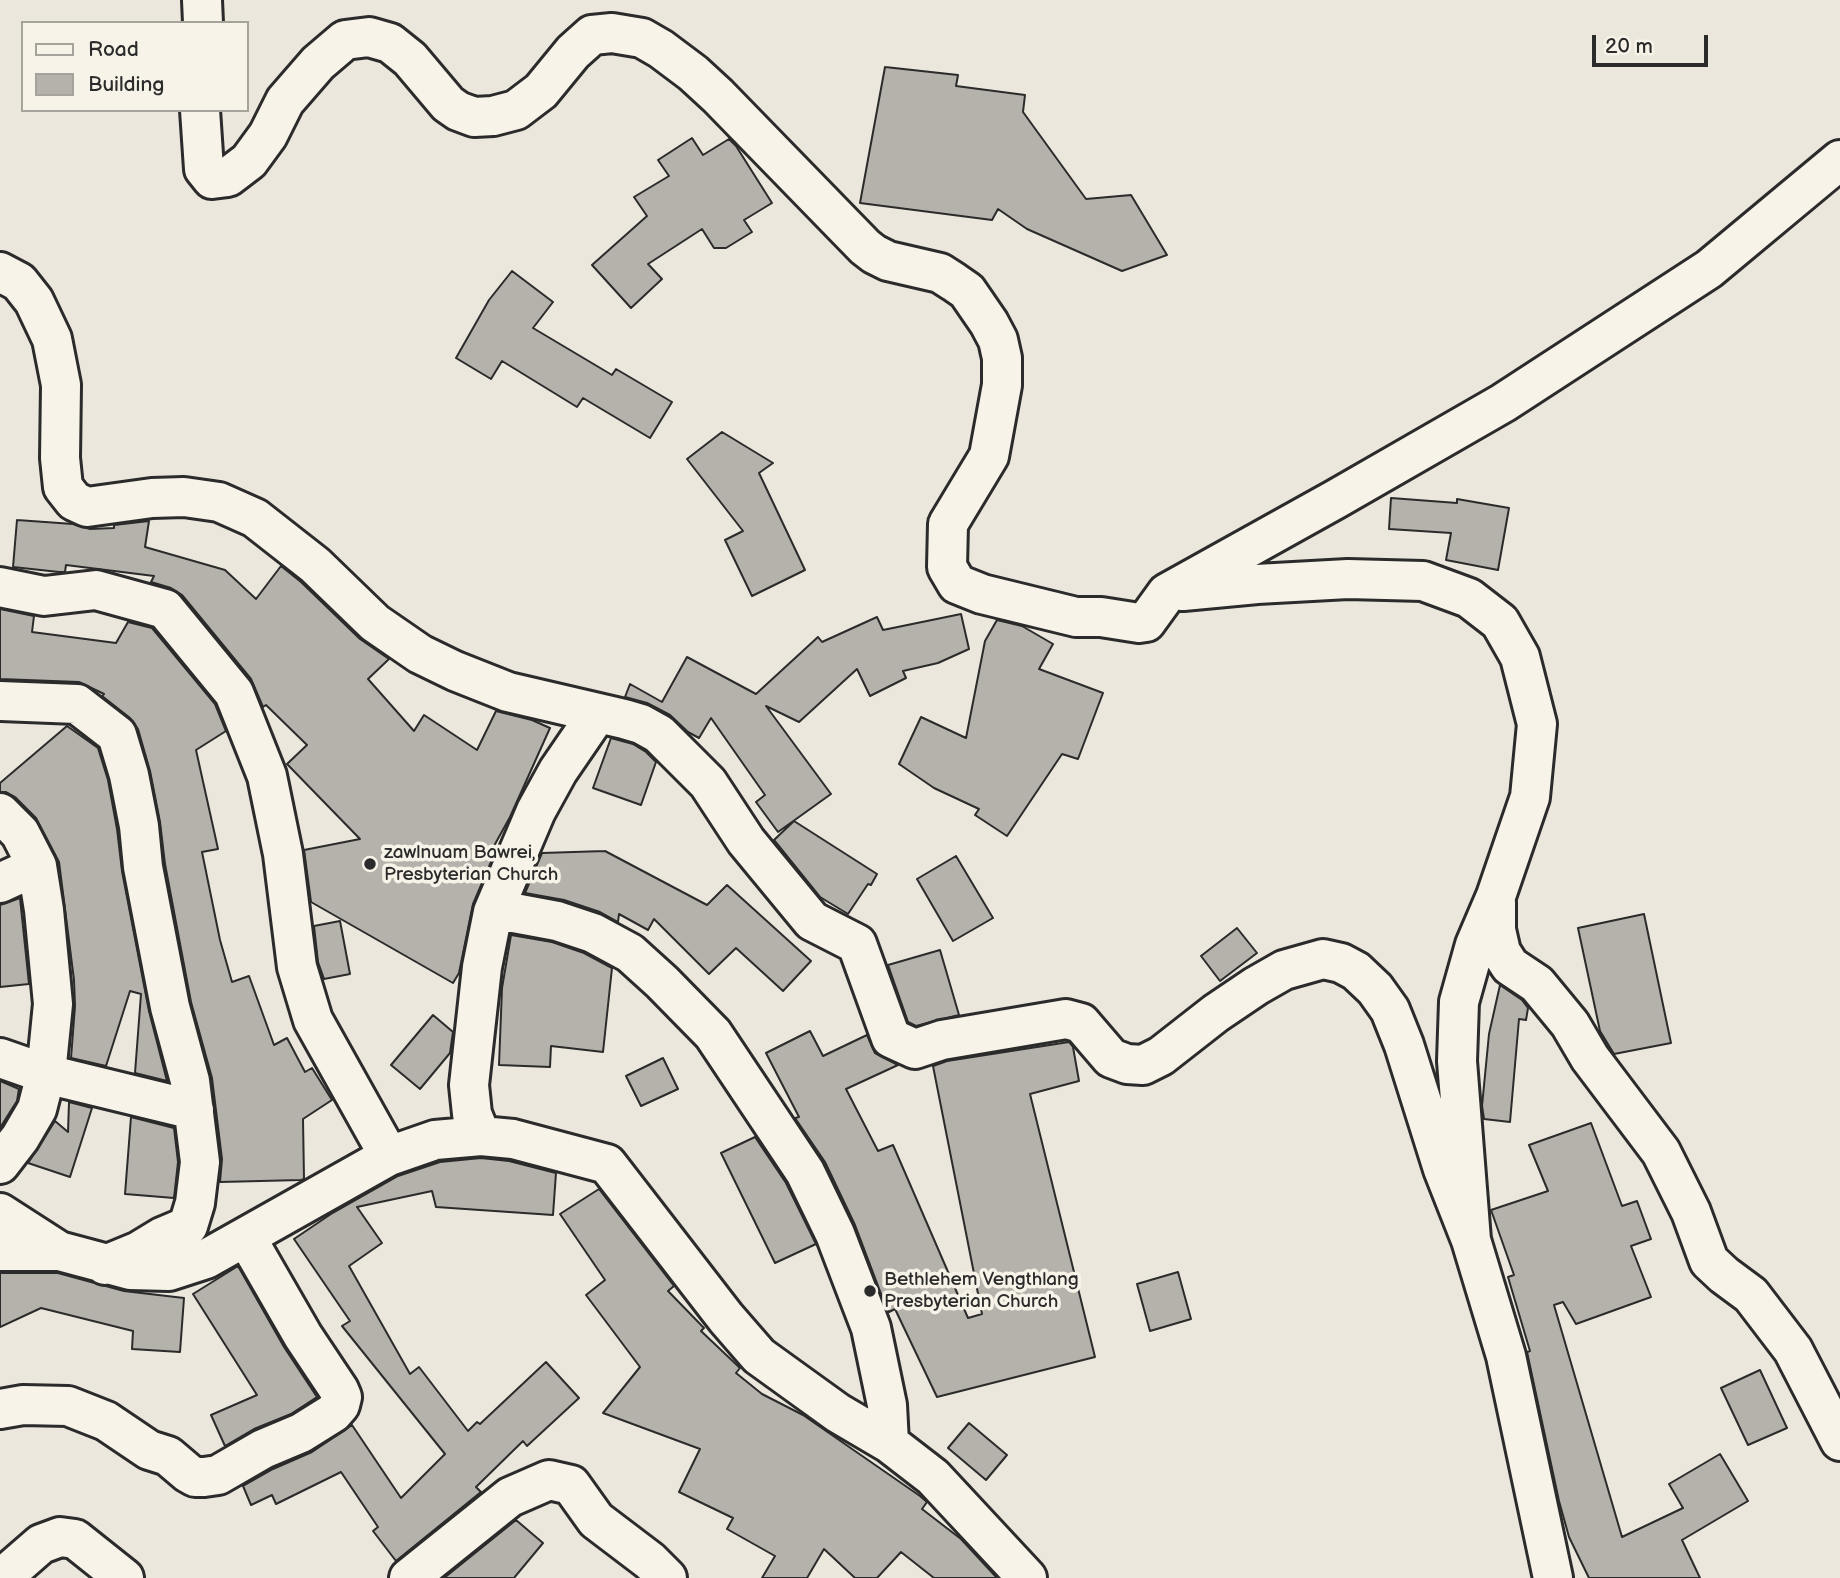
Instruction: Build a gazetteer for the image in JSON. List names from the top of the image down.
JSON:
{
  "places": ["zawlnuam Bawrei, Presbyterian Church", "Bethlehem Vengthlang Presbyterian Church"],
  "legend": ["Road", "Building"],
  "scale_bar": "20 m"
}
